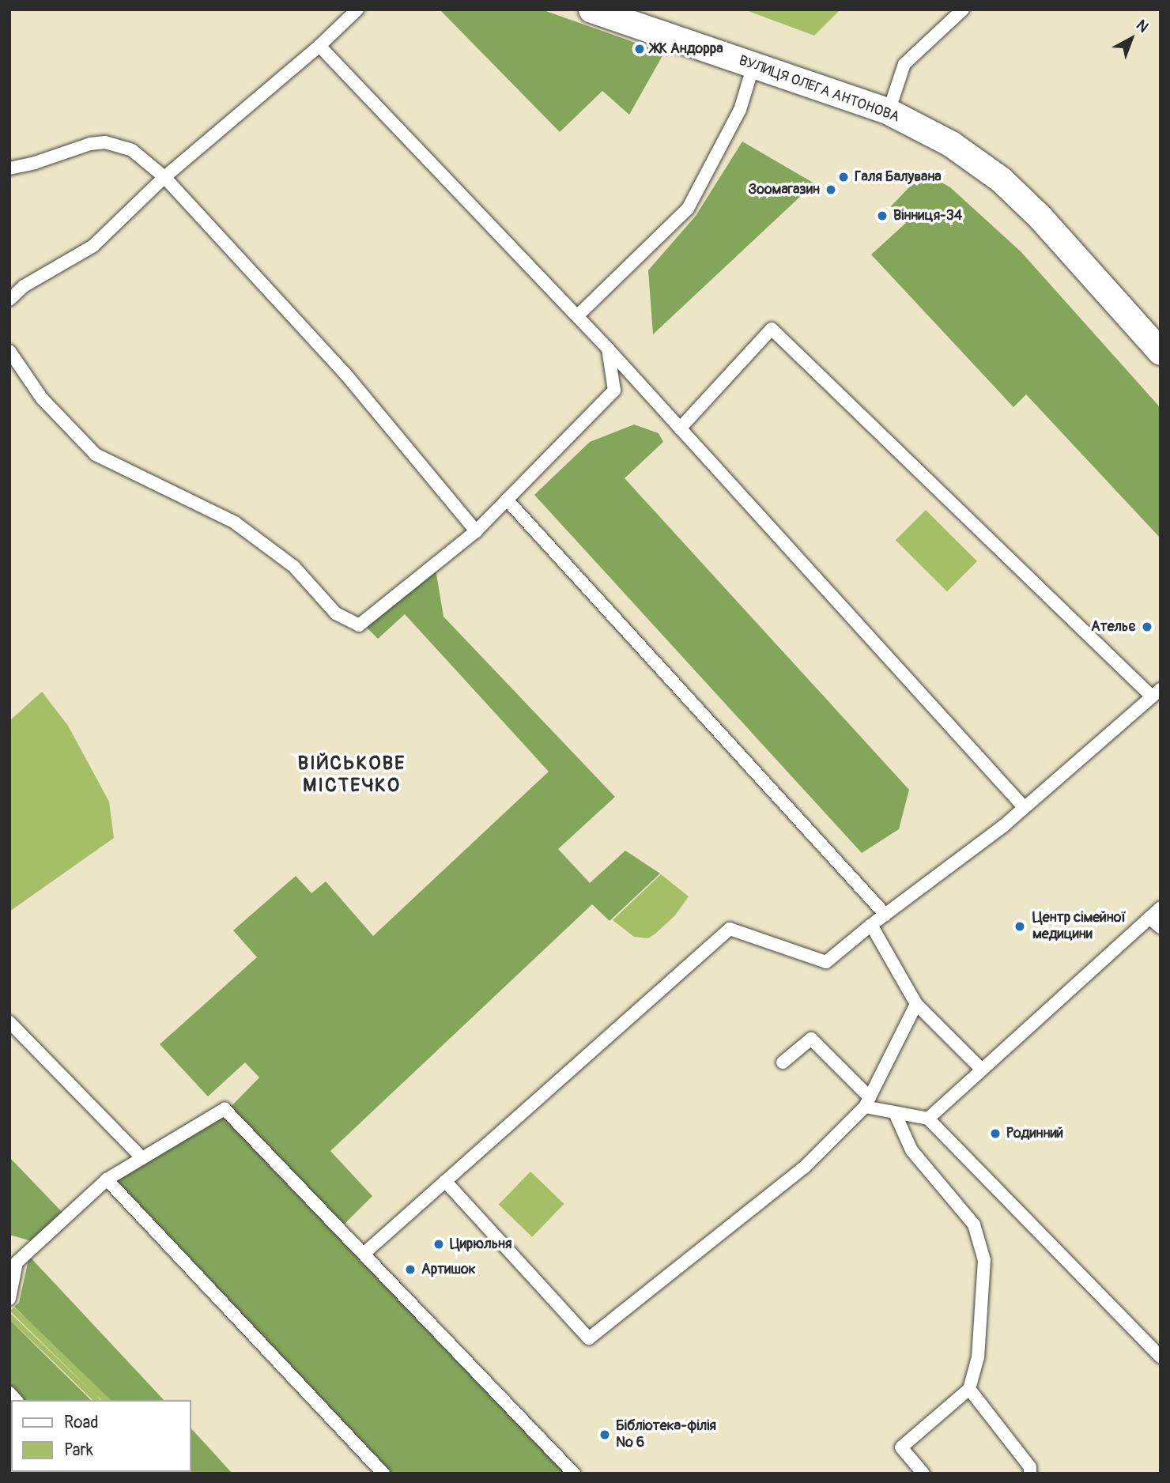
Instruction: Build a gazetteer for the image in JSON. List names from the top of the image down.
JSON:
{
  "streets": {
    "street": ["ВУЛИЦЯ ОЛЕГА АНТОНОВА"]
  },
  "districts": ["ВІЙСЬКОВЕ МІСТЕЧКО"],
  "places": [
    "ЖК Андорра",
    "Галя Балувана",
    "Зоомагазин",
    "Вінниця-34",
    "Ательє",
    "Центр сімейної медицини",
    "Родинний",
    "Цирюльня",
    "Артишок",
    "Бібліотека-філія № 6"
  ],
  "legend": ["Road", "Park"],
  "north": "top right"
}
